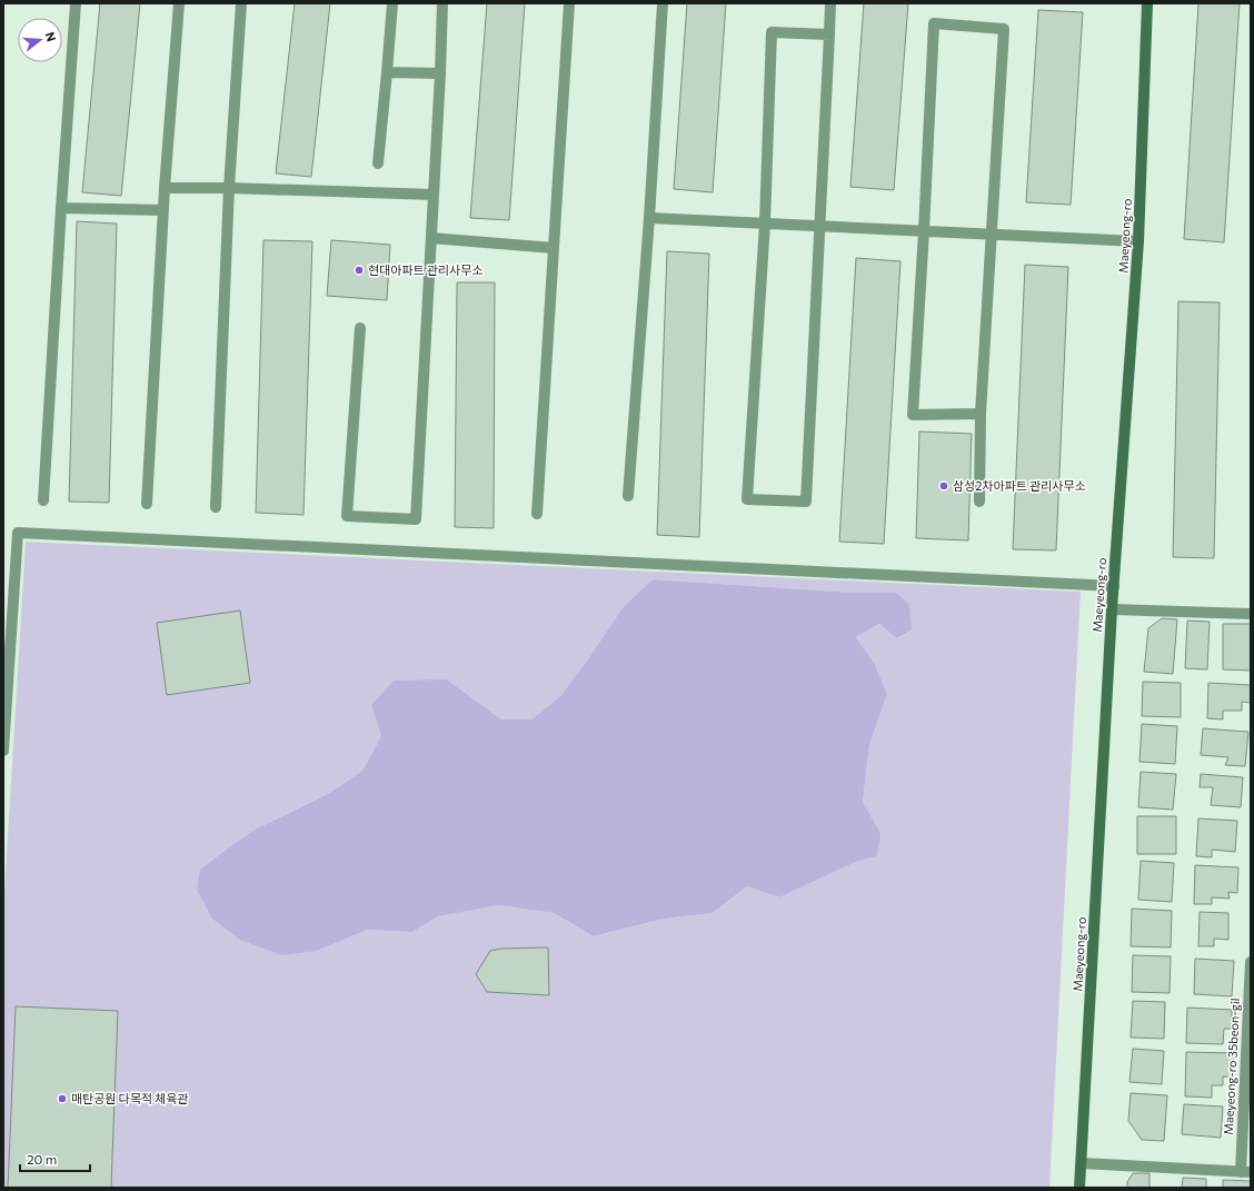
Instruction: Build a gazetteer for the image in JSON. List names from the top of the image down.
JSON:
{
  "streets": {
    "street": ["Maeyeong-ro", "Maeyeong-ro 35beon-gil"]
  },
  "crossings": [
    ["Maeyeong-ro", "Maeyeong-ro 35beon-gil"]
  ],
  "places": ["현대아파트 관리사무소", "삼성2차아파트 관리사무소", "매탄공원 다목적 체육관"],
  "scale_bar": "20 m",
  "north": "right"
}
